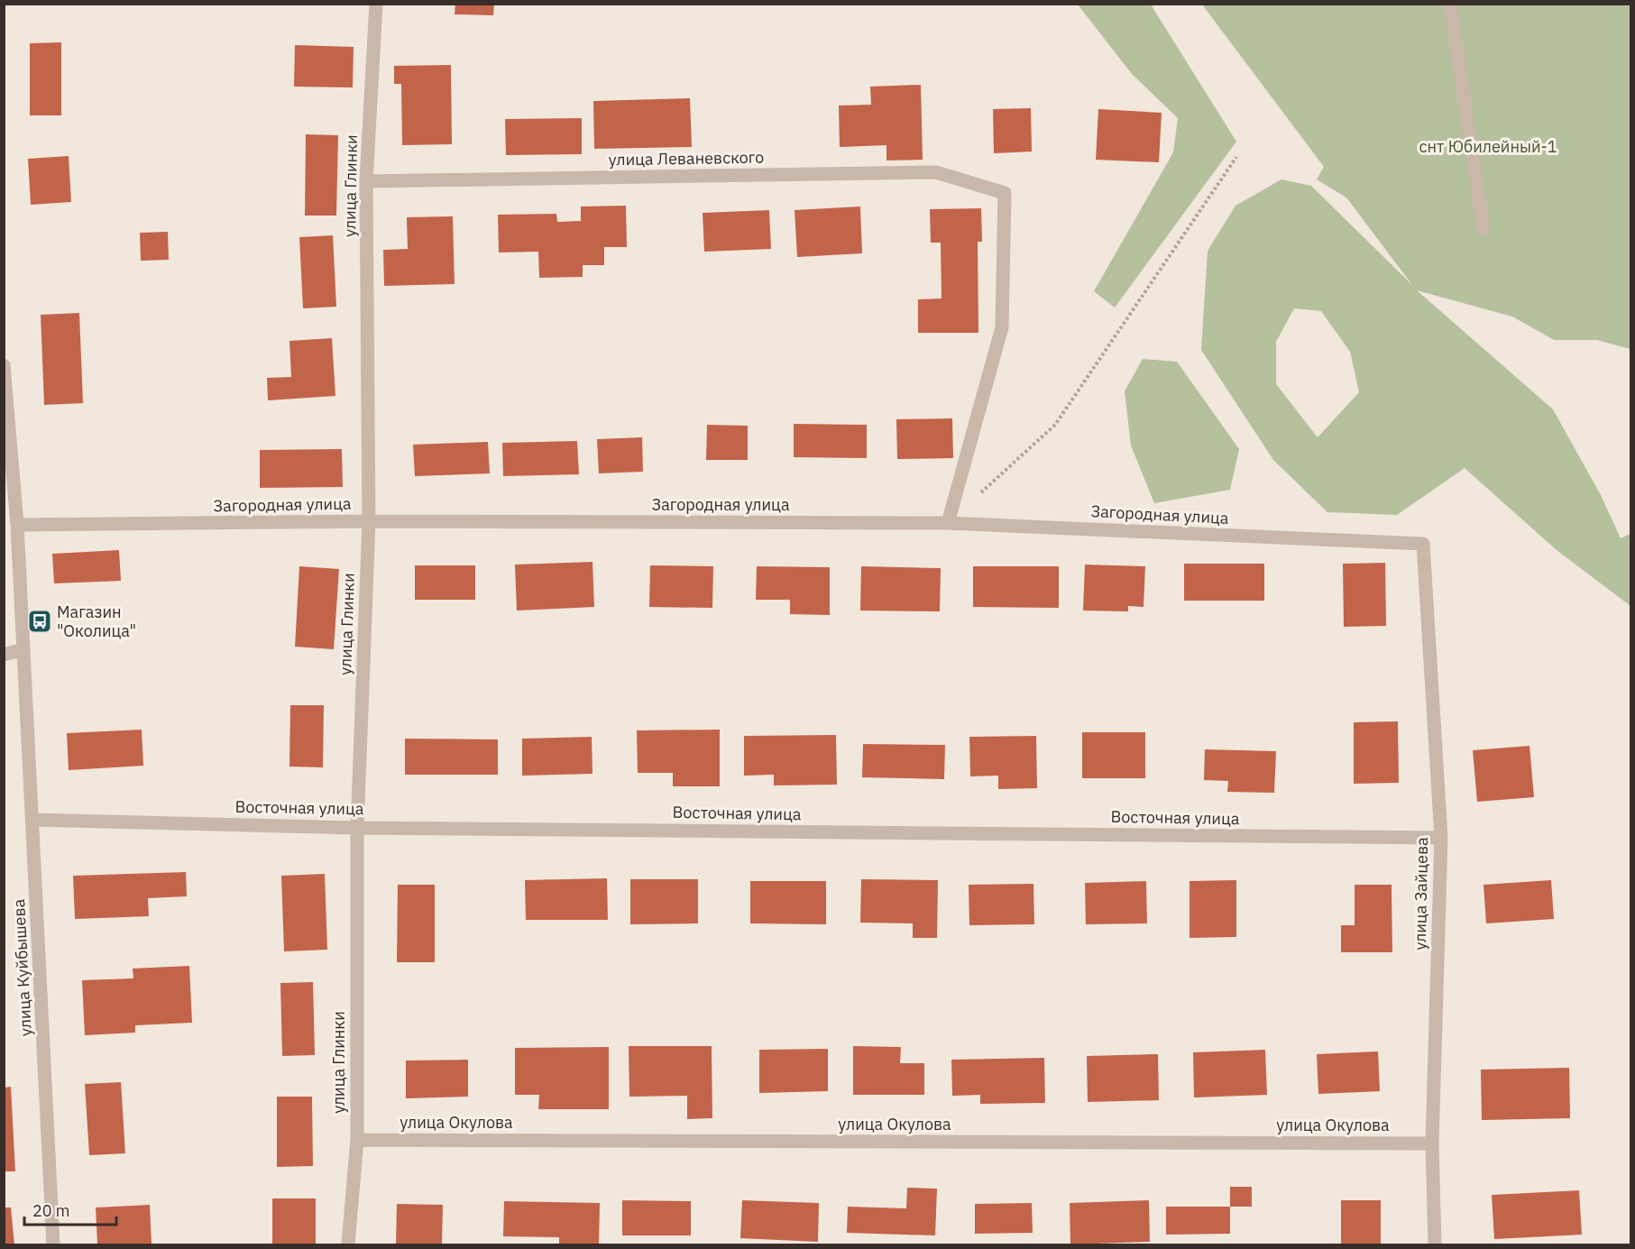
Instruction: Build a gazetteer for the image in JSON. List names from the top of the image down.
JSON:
{
  "streets": {
    "street": [
      "улица Леваневского",
      "улица Глинки",
      "Загородная улица",
      "Восточная улица",
      "улица Зайцева",
      "улица Куйбышева",
      "улица Окулова"
    ]
  },
  "crossings": [
    ["улица Леваневского", "улица Глинки"],
    ["улица Леваневского", "Загородная улица"],
    ["улица Глинки", "Загородная улица"],
    ["улица Глинки", "Восточная улица"],
    ["улица Глинки", "улица Окулова"],
    ["Загородная улица", "улица Зайцева"],
    ["Загородная улица", "улица Куйбышева"],
    ["Восточная улица", "улица Зайцева"],
    ["Восточная улица", "улица Куйбышева"],
    ["улица Зайцева", "улица Окулова"]
  ],
  "parks": ["снт Юбилейный-1"],
  "places": {
    "bus stop": ["Магазин \"Околица\""]
  },
  "scale_bar": "20 m"
}
